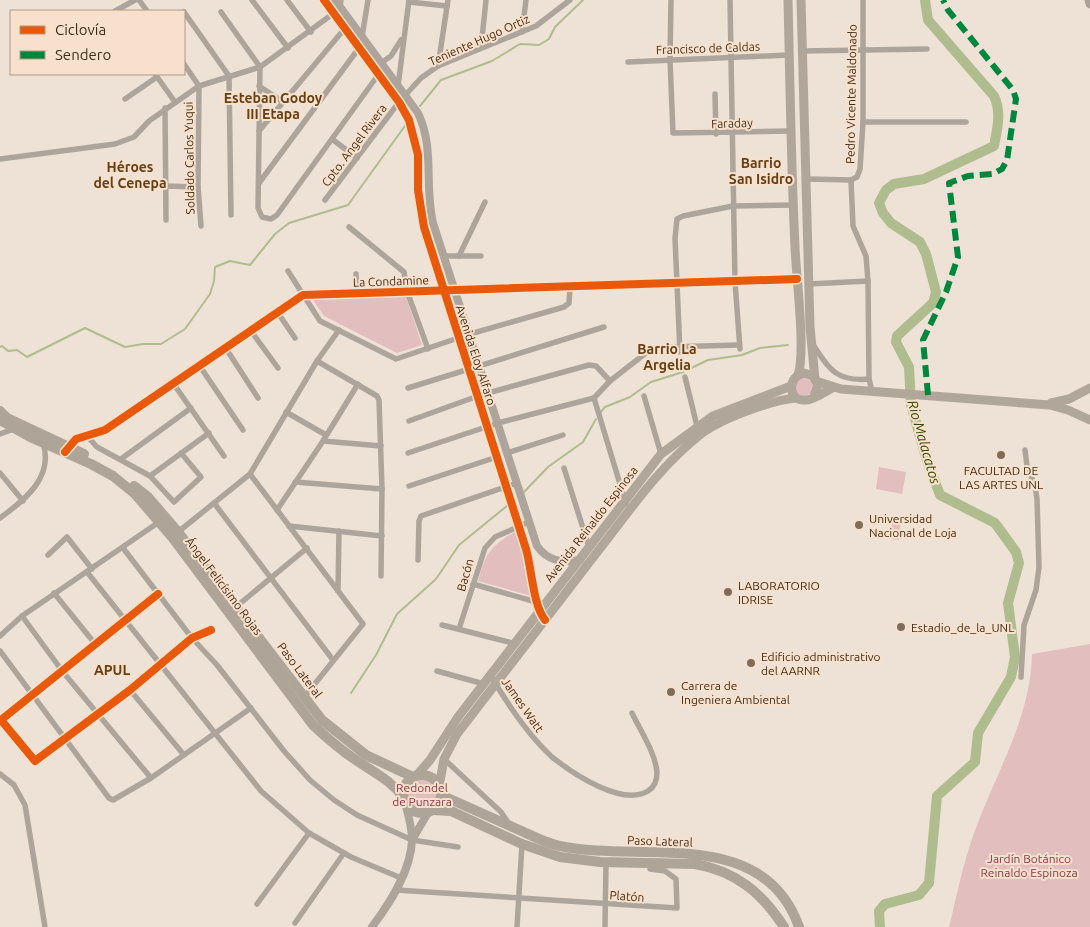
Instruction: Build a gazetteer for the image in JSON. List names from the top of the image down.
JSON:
{
  "streets": {
    "highway": ["Ángel Felicísimo Rojas", "Paso Lateral"],
    "main road": ["Avenida Reinaldo Espinosa"],
    "street": [
      "Teniente Hugo Ortiz",
      "Francisco de Caldas",
      "Pedro Vicente Maldonado",
      "Faraday",
      "Cpto. Angel Rivera",
      "Soldado Carlos Yuqui",
      "La Condamine",
      "Avenida Eloy Alfaro",
      "Bacón",
      "James Watt",
      "Platón"
    ]
  },
  "crossings": [
    ["Teniente Hugo Ortiz", "Cpto. Angel Rivera"],
    ["Teniente Hugo Ortiz", "Avenida Eloy Alfaro"],
    ["Francisco de Caldas", "Faraday"],
    ["Cpto. Angel Rivera", "Avenida Eloy Alfaro"],
    ["La Condamine", "Avenida Eloy Alfaro"],
    ["Avenida Eloy Alfaro", "Avenida Reinaldo Espinosa"],
    ["Avenida Eloy Alfaro", "Bacón"],
    ["Avenida Reinaldo Espinosa", "Ángel Felicísimo Rojas"],
    ["Avenida Reinaldo Espinosa", "Paso Lateral"],
    ["Avenida Reinaldo Espinosa", "James Watt"],
    ["Ángel Felicísimo Rojas", "Paso Lateral"]
  ],
  "districts": [
    "Esteban Godoy III Etapa",
    "Barrio San Isidro",
    "Héroes del Cenepa",
    "Barrio La Argelia",
    "APUL"
  ],
  "water": ["Rio Malacatos"],
  "parks": ["Redondel de Punzara", "Jardín Botánico Reinaldo Espinoza"],
  "places": [
    "FACULTAD DE LAS ARTES UNL",
    "Universidad Nacional de Loja",
    "LABORATORIO IDRISE",
    "Estadio_de_la_UNL",
    "Edificio administrativo del AARNR",
    "Carrera de Ingeniera Ambiental"
  ],
  "legend": ["Ciclovía", "Sendero"]
}
